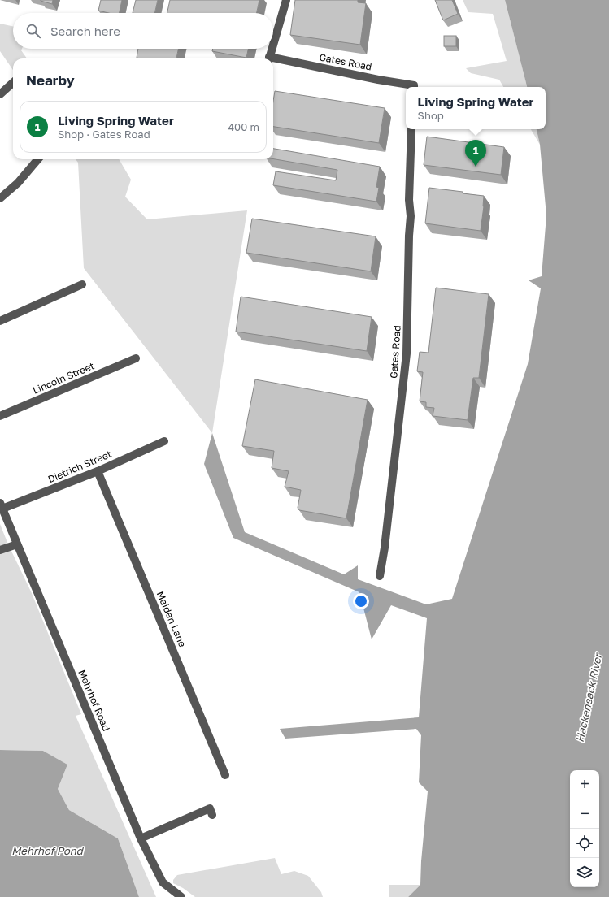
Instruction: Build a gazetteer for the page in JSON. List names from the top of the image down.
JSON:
{
  "streets": {
    "street": [
      "Gates Road",
      "Lincoln Street",
      "Dietrich Street",
      "Maiden Lane",
      "Mehrhof Road"
    ]
  },
  "crossings": [
    ["Dietrich Street", "Maiden Lane"],
    ["Dietrich Street", "Mehrhof Road"]
  ],
  "water": ["Hackensack River", "Mehrhof Pond"],
  "page": {
    "search": "Search here",
    "heading": "Nearby",
    "popup": ["Living Spring Water", "Shop"],
    "list": [
      {
        "mark": "1",
        "name": "Living Spring Water",
        "note": "Shop · Gates Road",
        "value": "400 m"
      }
    ],
    "pins": "1",
    "map_buttons": ["+", "−"]
  }
}
